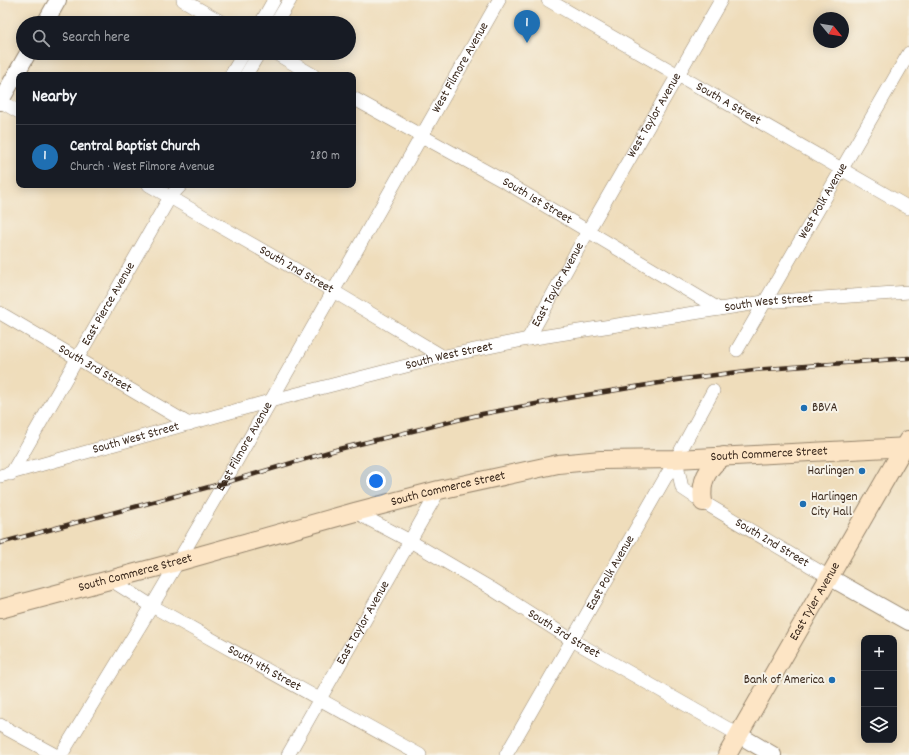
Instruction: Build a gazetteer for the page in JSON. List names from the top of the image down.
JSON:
{
  "streets": {
    "main road": ["South Commerce Street", "East Tyler Avenue"],
    "street": [
      "West Filmore Avenue",
      "South A Street",
      "West Taylor Avenue",
      "South 1st Street",
      "West Polk Avenue",
      "South 2nd Street",
      "East Taylor Avenue",
      "East Pierce Avenue",
      "South West Street",
      "South 3rd Street",
      "East Filmore Avenue",
      "East Polk Avenue",
      "South 4th Street"
    ]
  },
  "crossings": [
    ["West Filmore Avenue", "South 1st Street"],
    ["West Filmore Avenue", "East Filmore Avenue"],
    ["South A Street", "West Taylor Avenue"],
    ["South A Street", "West Polk Avenue"],
    ["West Taylor Avenue", "South 1st Street"],
    ["West Taylor Avenue", "East Taylor Avenue"],
    ["South 1st Street", "East Taylor Avenue"],
    ["South 1st Street", "South West Street"],
    ["South 1st Street", "East Filmore Avenue"],
    ["West Polk Avenue", "South West Street"],
    ["South 2nd Street", "East Pierce Avenue"],
    ["South 2nd Street", "South West Street"],
    ["South 2nd Street", "East Filmore Avenue"],
    ["South 2nd Street", "South Commerce Street"],
    ["South 2nd Street", "East Polk Avenue"],
    ["South 2nd Street", "East Tyler Avenue"],
    ["East Taylor Avenue", "South West Street"],
    ["East Taylor Avenue", "South 3rd Street"],
    ["East Taylor Avenue", "South Commerce Street"],
    ["East Taylor Avenue", "South 4th Street"],
    ["East Pierce Avenue", "South West Street"],
    ["East Pierce Avenue", "South 3rd Street"],
    ["South West Street", "South 3rd Street"],
    ["South West Street", "East Filmore Avenue"],
    ["South 3rd Street", "South Commerce Street"],
    ["South 3rd Street", "East Polk Avenue"],
    ["South 3rd Street", "East Tyler Avenue"],
    ["East Filmore Avenue", "South Commerce Street"],
    ["East Filmore Avenue", "South 4th Street"],
    ["South Commerce Street", "East Polk Avenue"],
    ["South Commerce Street", "East Tyler Avenue"],
    ["South Commerce Street", "South 4th Street"]
  ],
  "places": [
    "BBVA",
    "Harlingen",
    "Harlingen City Hall",
    "Bank of America"
  ],
  "north": "bottom right",
  "page": {
    "pins": "1",
    "search": "Search here",
    "heading": "Nearby",
    "list": [
      {
        "mark": "1",
        "name": "Central Baptist Church",
        "note": "Church · West Filmore Avenue",
        "value": "280 m"
      }
    ],
    "map_buttons": ["+", "−"]
  }
}
